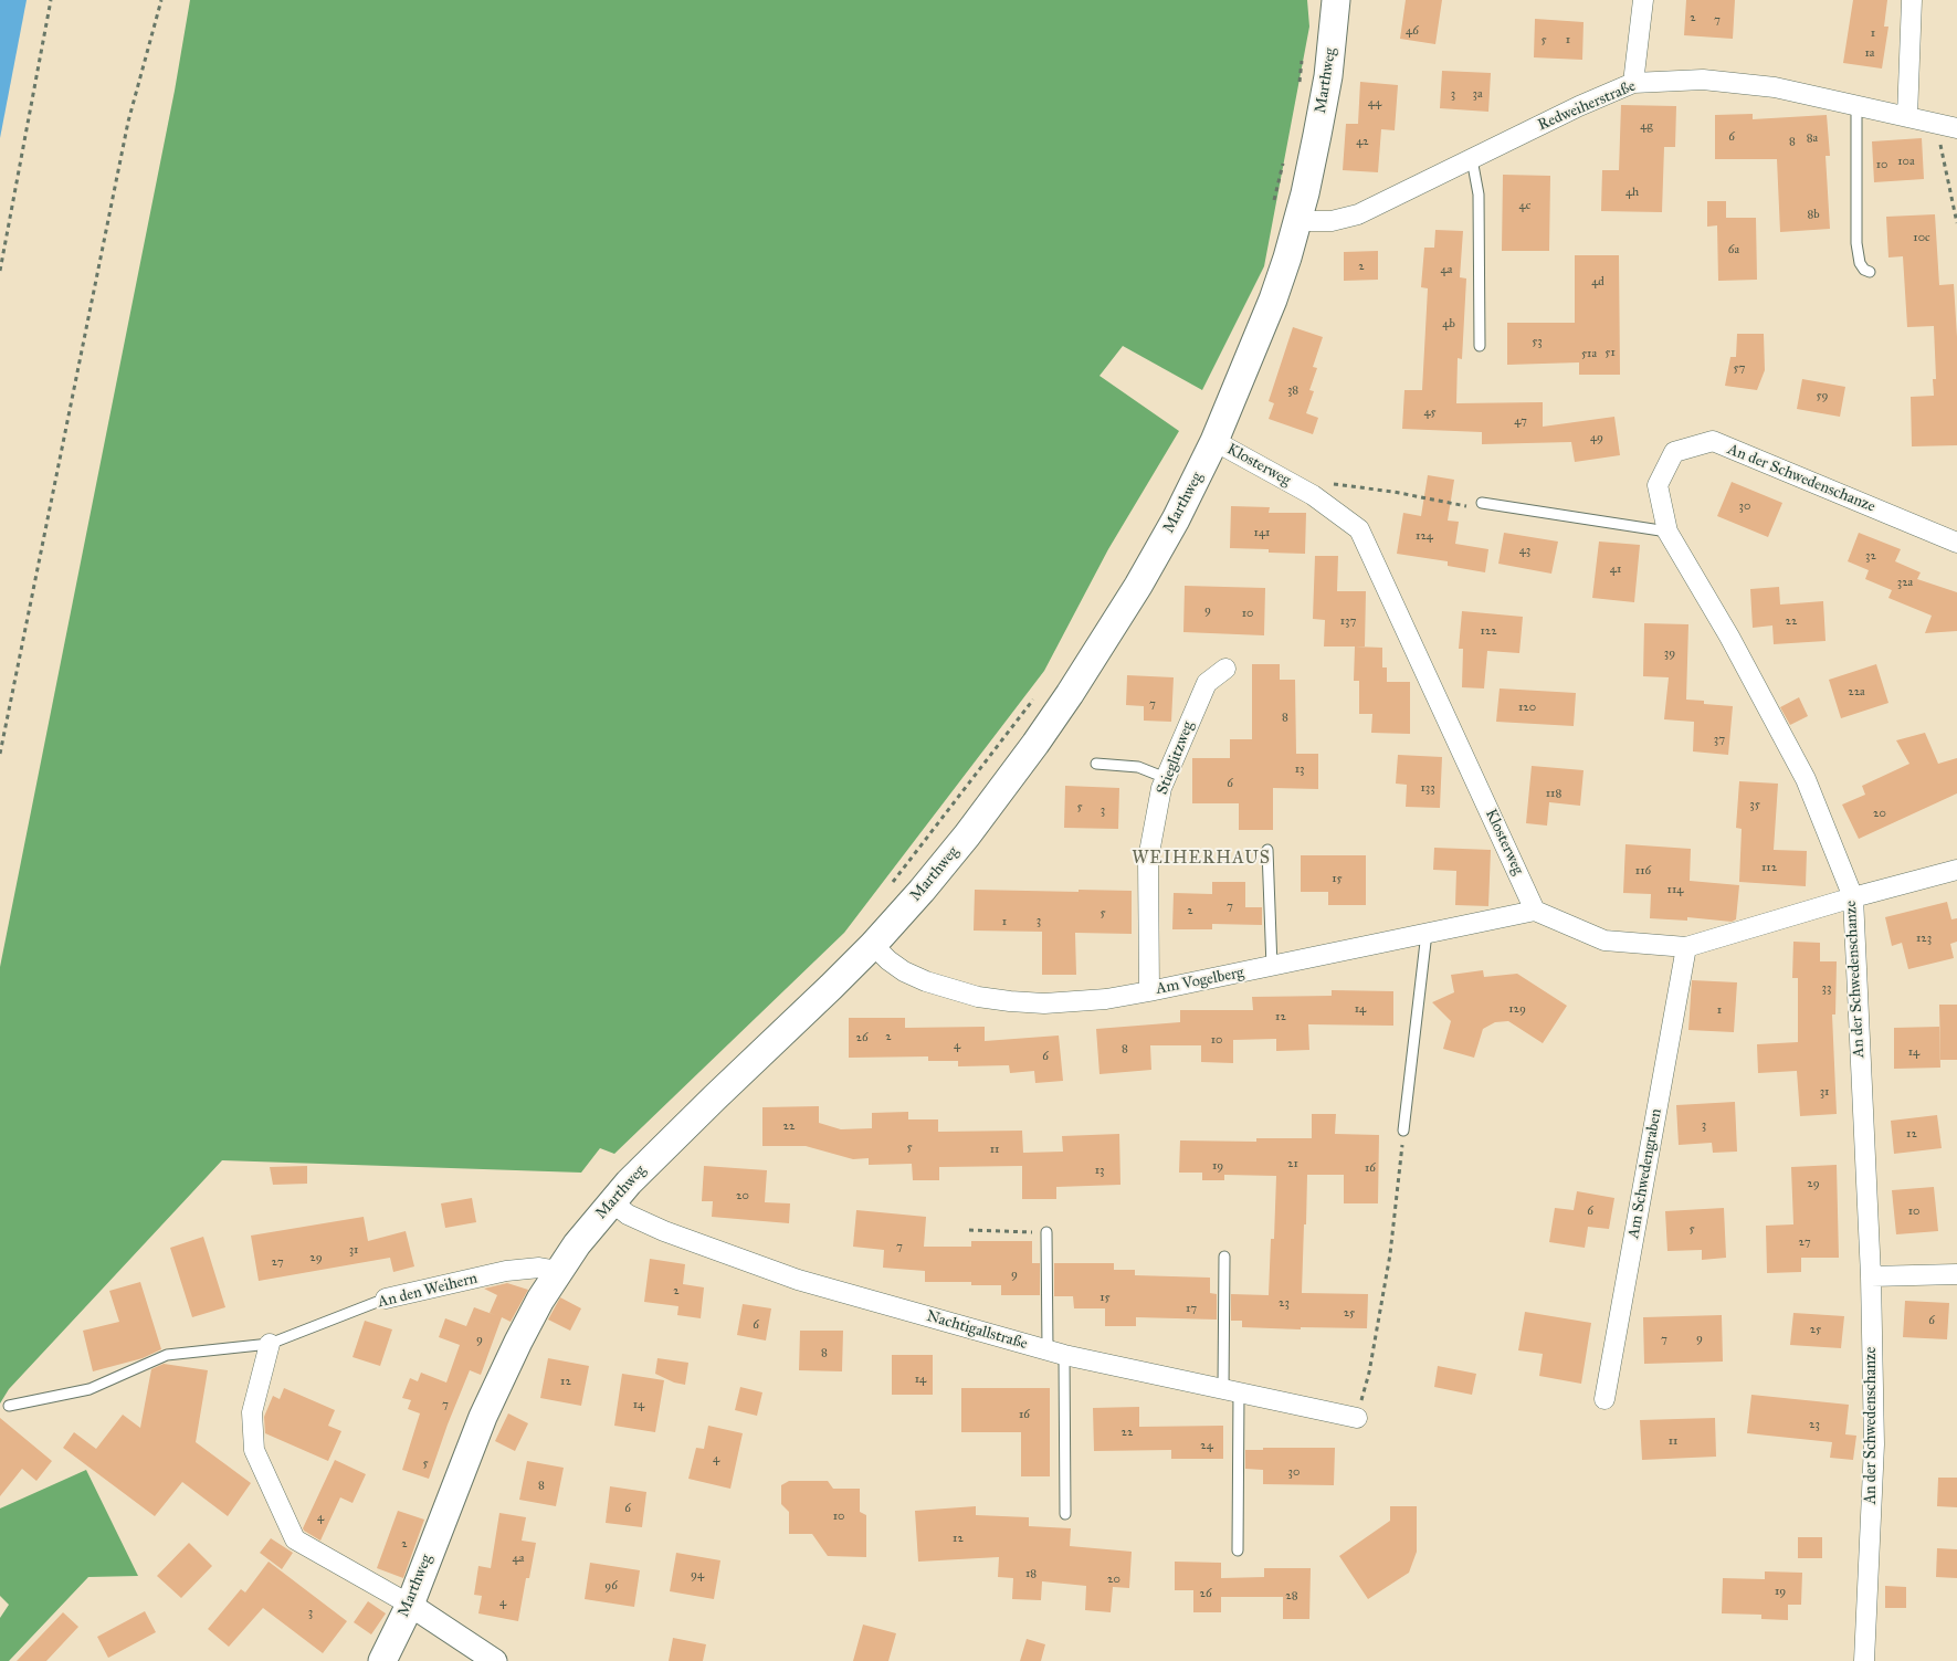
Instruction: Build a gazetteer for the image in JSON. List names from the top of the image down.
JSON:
{
  "streets": {
    "main road": ["Marthweg"],
    "street": [
      "Redweiherstraße",
      "Klosterweg",
      "An der Schwedenschanze",
      "Stieglitzweg",
      "Am Vogelberg",
      "Am Schwedengraben",
      "An den Weihern",
      "Nachtigallstraße"
    ]
  },
  "crossings": [
    ["Marthweg", "Redweiherstraße"],
    ["Marthweg", "Klosterweg"],
    ["Marthweg", "Am Vogelberg"],
    ["Marthweg", "An den Weihern"],
    ["Marthweg", "Nachtigallstraße"],
    ["Klosterweg", "Am Vogelberg"],
    ["Stieglitzweg", "Am Vogelberg"]
  ],
  "districts": ["WEIHERHAUS"],
  "house_numbers": [
    "2",
    "7",
    "46",
    "1",
    "5",
    "1",
    "1a",
    "3",
    "3a",
    "44",
    "4g",
    "6",
    "8a",
    "42",
    "8",
    "10a",
    "10",
    "4h",
    "4c",
    "8b",
    "10c",
    "6a",
    "2",
    "4a",
    "4d",
    "4b",
    "53",
    "51",
    "51a",
    "57",
    "38",
    "59",
    "45",
    "47",
    "49",
    "30",
    "141",
    "124",
    "43",
    "32",
    "41",
    "32a",
    "9",
    "10",
    "137",
    "22",
    "122",
    "39",
    "22a",
    "7",
    "120",
    "8",
    "37",
    "13",
    "6",
    "133",
    "118",
    "35",
    "5",
    "3",
    "20",
    "112",
    "116",
    "15",
    "114",
    "7",
    "2",
    "5",
    "3",
    "1",
    "123",
    "33",
    "14",
    "129",
    "1",
    "12",
    "2",
    "26",
    "10",
    "4",
    "8",
    "14",
    "6",
    "31",
    "3",
    "22",
    "12",
    "5",
    "11",
    "21",
    "19",
    "16",
    "13",
    "29",
    "20",
    "6",
    "10",
    "5",
    "27",
    "7",
    "31",
    "29",
    "27",
    "9",
    "2",
    "15",
    "23",
    "17",
    "25",
    "6",
    "6",
    "25",
    "9",
    "9",
    "7",
    "8",
    "14",
    "12",
    "7",
    "14",
    "16",
    "23",
    "22",
    "11",
    "24",
    "4",
    "5",
    "30",
    "8",
    "6",
    "10",
    "4",
    "12",
    "2",
    "4a",
    "18",
    "94",
    "20",
    "96",
    "19",
    "26",
    "28",
    "4",
    "3"
  ]
}
